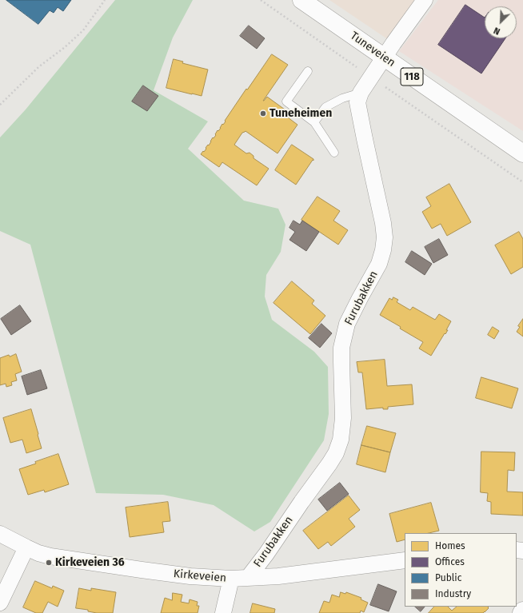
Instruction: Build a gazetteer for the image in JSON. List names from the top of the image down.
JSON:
{
  "streets": {
    "main road": ["Tuneveien", "118"],
    "street": ["Furubakken", "Kirkeveien"]
  },
  "crossings": [
    ["Tuneveien", "Furubakken"],
    ["Furubakken", "Kirkeveien"]
  ],
  "places": ["Tuneheimen", "Kirkeveien 36"],
  "legend": [
    "Homes",
    "Offices",
    "Public",
    "Industry"
  ],
  "north": "bottom left"
}
